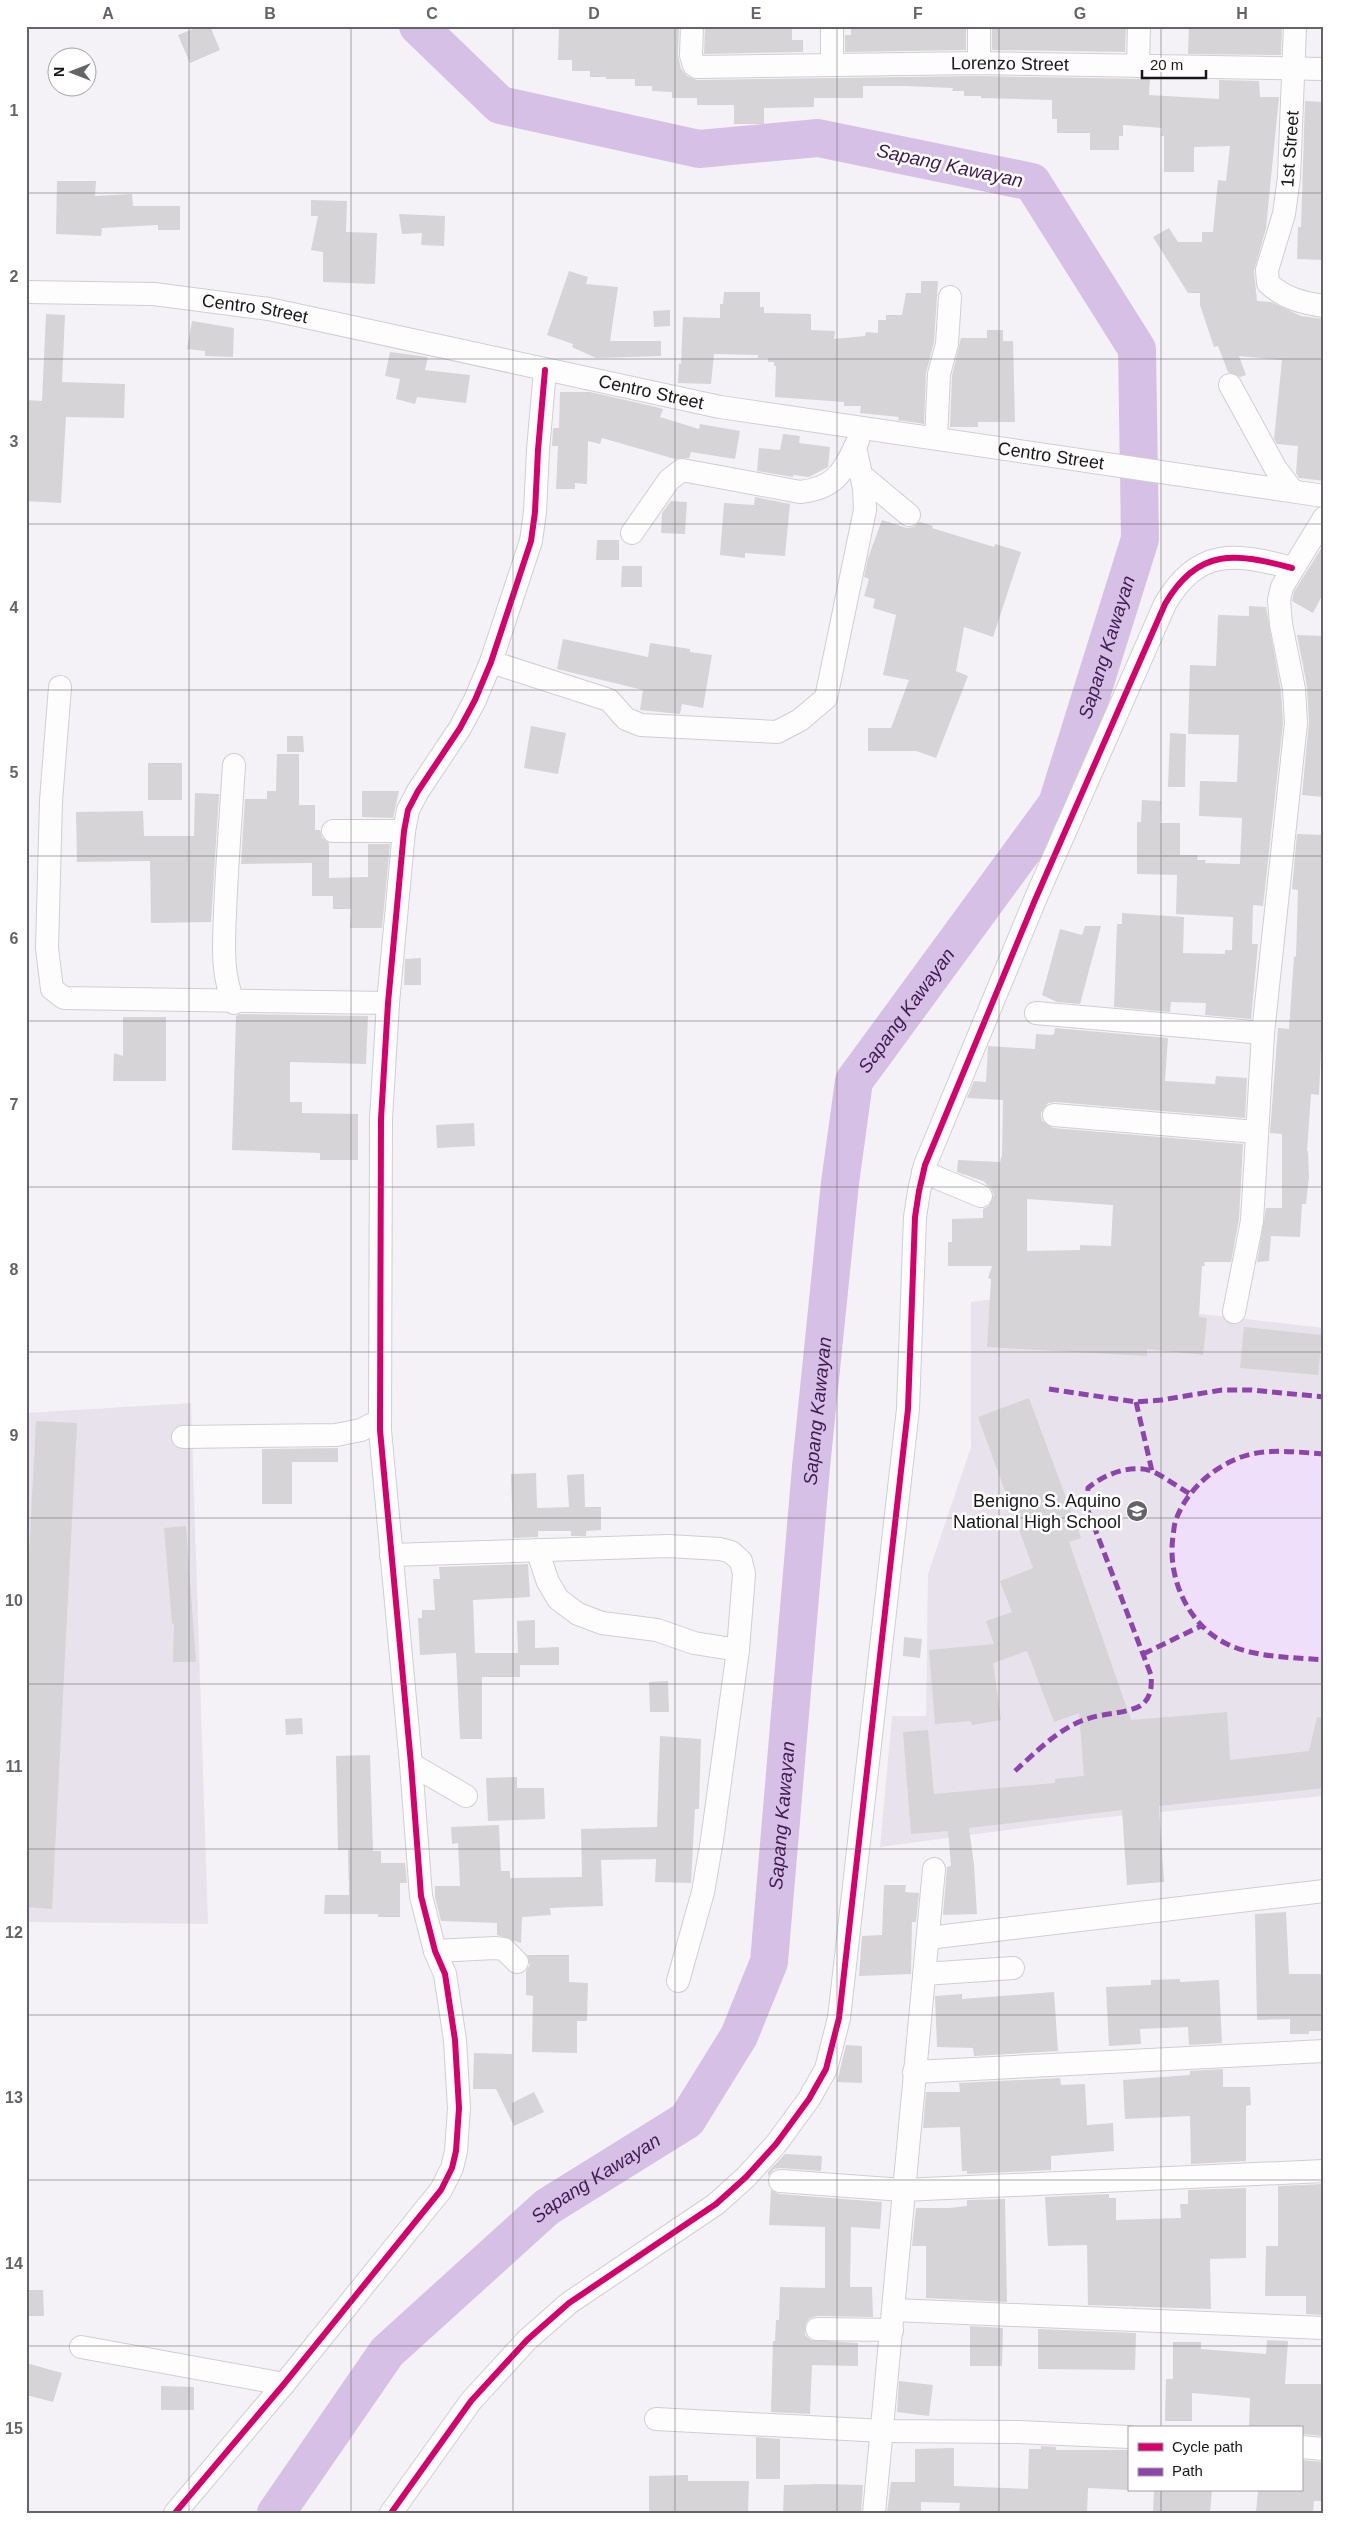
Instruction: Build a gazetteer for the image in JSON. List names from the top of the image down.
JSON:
{
  "streets": {
    "street": ["Lorenzo Street", "1st Street", "Centro Street"]
  },
  "crossings": [
    ["Lorenzo Street", "1st Street"]
  ],
  "water": ["Sapang Kawayan"],
  "places": {
    "school or university": ["Benigno S. Aquino National High School"]
  },
  "legend": ["Cycle path", "Path"],
  "scale_bar": "20 m",
  "north": "left",
  "grid": {
    "columns": [
      "A",
      "B",
      "C",
      "D",
      "E",
      "F",
      "G",
      "H"
    ],
    "rows": [
      "1",
      "2",
      "3",
      "4",
      "5",
      "6",
      "7",
      "8",
      "9",
      "10",
      "11",
      "12",
      "13",
      "14",
      "15"
    ]
  }
}
